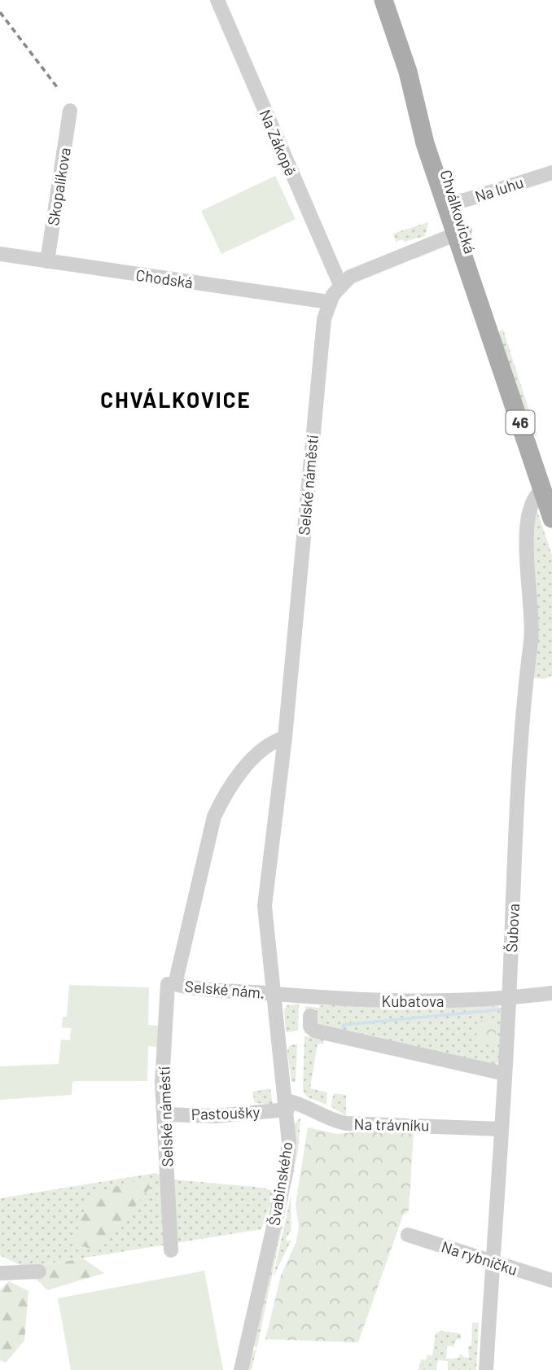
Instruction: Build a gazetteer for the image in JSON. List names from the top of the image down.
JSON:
{
  "streets": {
    "main road": ["Chválkovická", "46"],
    "street": [
      "Na Zákopě",
      "Skopalíkova",
      "Na luhu",
      "Chodská",
      "Selské náměstí",
      "Šubova",
      "Selské nám.",
      "Kubatova",
      "Pastoušky",
      "Na trávníku",
      "Švabinského",
      "Na rybníčku"
    ]
  },
  "crossings": [
    ["Na Zákopě", "Selské náměstí"],
    ["Skopalíkova", "Chodská"],
    ["Na luhu", "Chválkovická"],
    ["Chválkovická", "Selské náměstí"],
    ["Chválkovická", "Šubova"],
    ["Chodská", "Selské náměstí"],
    ["Selské náměstí", "Selské nám."],
    ["Selské náměstí", "Kubatova"],
    ["Selské náměstí", "Pastoušky"],
    ["Selské náměstí", "Švabinského"],
    ["Šubova", "Kubatova"],
    ["Šubova", "Na trávníku"],
    ["Šubova", "Na rybníčku"],
    ["Selské nám.", "Kubatova"],
    ["Selské nám.", "Švabinského"],
    ["Kubatova", "Švabinského"],
    ["Pastoušky", "Na trávníku"],
    ["Pastoušky", "Švabinského"],
    ["Na trávníku", "Švabinského"]
  ],
  "districts": ["CHVÁLKOVICE"]
}
